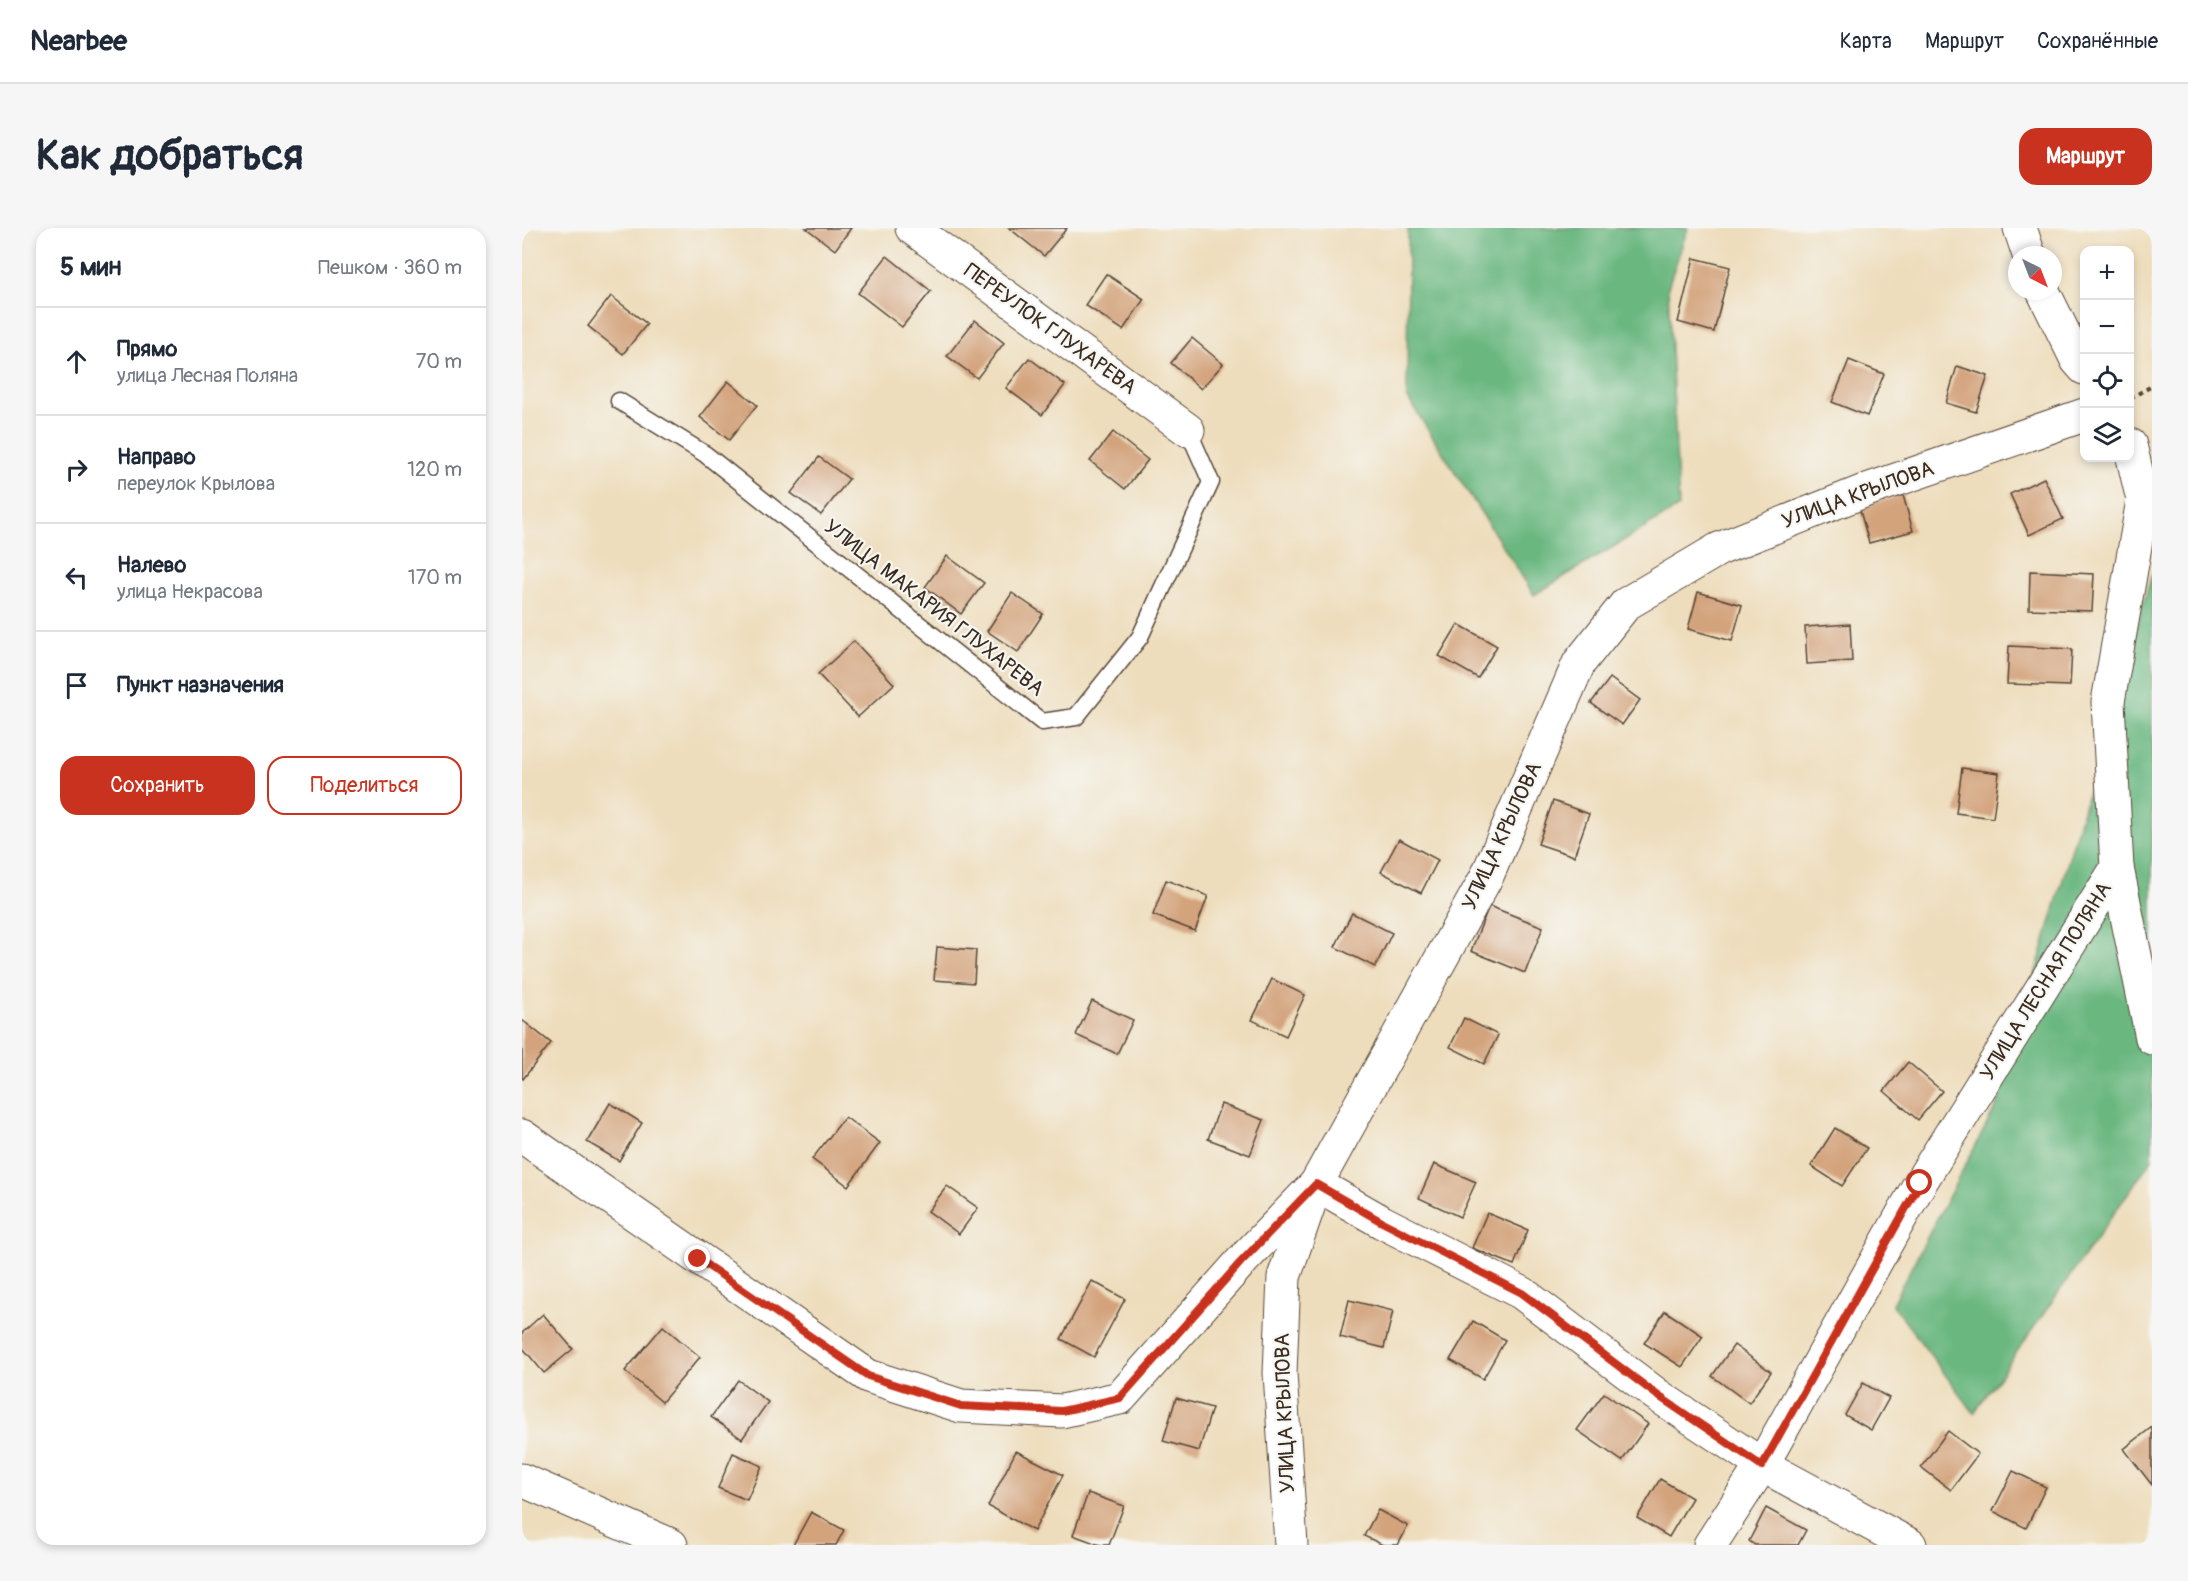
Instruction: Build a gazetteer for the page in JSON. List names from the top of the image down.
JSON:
{
  "streets": {
    "street": ["ПЕРЕУЛОК ГЛУХАРЕВА", "УЛИЦА КРЫЛОВА", "УЛИЦА ЛЕСНАЯ ПОЛЯНА"],
    "lane": ["УЛИЦА МАКАРИЯ ГЛУХАРЕВА"]
  },
  "crossings": [
    ["ПЕРЕУЛОК ГЛУХАРЕВА", "УЛИЦА МАКАРИЯ ГЛУХАРЕВА"]
  ],
  "north": "bottom right",
  "page": {
    "header": "Nearbee",
    "nav": ["Карта", "Маршрут", "Сохранённые"],
    "buttons": [
      "Маршрут",
      ["Сохранить", "Поделиться"]
    ],
    "title": "Как добраться",
    "heading": ["5 мин", "Пешком · 360 m"],
    "map_buttons": ["+", "−"],
    "list": [
      ["Прямо", "улица Лесная Поляна", "70 m"],
      ["Направо", "переулок Крылова", "120 m"],
      ["Налево", "улица Некрасова", "170 m"],
      "Пункт назначения"
    ]
  }
}
